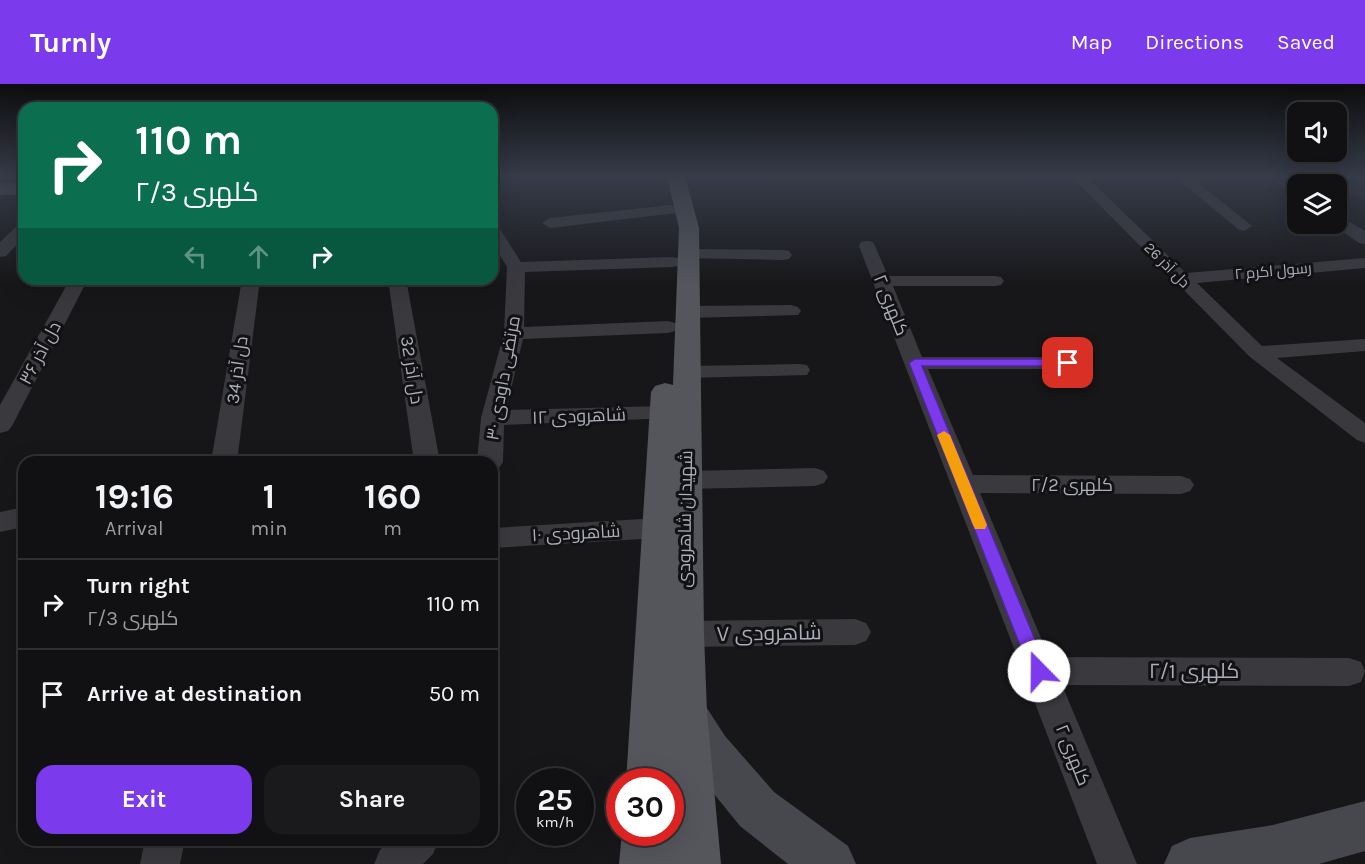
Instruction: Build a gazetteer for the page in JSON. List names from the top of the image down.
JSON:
{
  "streets": {
    "main road": ["شهیدان شاهرودی"],
    "street": [
      "دل آذر 26",
      "رسول اکرم ۲",
      "کلهری ۲",
      "دل آذر ۳۶",
      "دل آذر 34",
      "دل آذر 32",
      "۳۰ مرتضی داودی",
      "شاهرودی ۱۲",
      "کلهری ۲/2",
      "شاهرودی ۱۰",
      "۷ شاهرودی",
      "کلهری ۲/1"
    ]
  },
  "crossings": [
    ["دل آذر 26", "رسول اکرم ۲"],
    ["کلهری ۲", "کلهری ۲/2"],
    ["کلهری ۲", "کلهری ۲/1"],
    ["۳۰ مرتضی داودی", "شاهرودی ۱۲"],
    ["شاهرودی ۱۲", "شهیدان شاهرودی"],
    ["شهیدان شاهرودی", "شاهرودی ۱۰"],
    ["شهیدان شاهرودی", "۷ شاهرودی"]
  ],
  "page": {
    "header": "Turnly",
    "nav": ["Map", "Directions", "Saved"],
    "turn": ["110 m", "کلهری ۲/3"],
    "eta": [
      "19:16",
      "Arrival",
      "1",
      "min",
      "160",
      "m"
    ],
    "list": [
      {
        "name": "Turn right",
        "note": "کلهری ۲/3",
        "value": "110 m"
      },
      {
        "name": "Arrive at destination",
        "value": "50 m"
      }
    ],
    "buttons": ["Exit", "Share"],
    "speed": "25 km/h",
    "limit": "30"
  }
}
